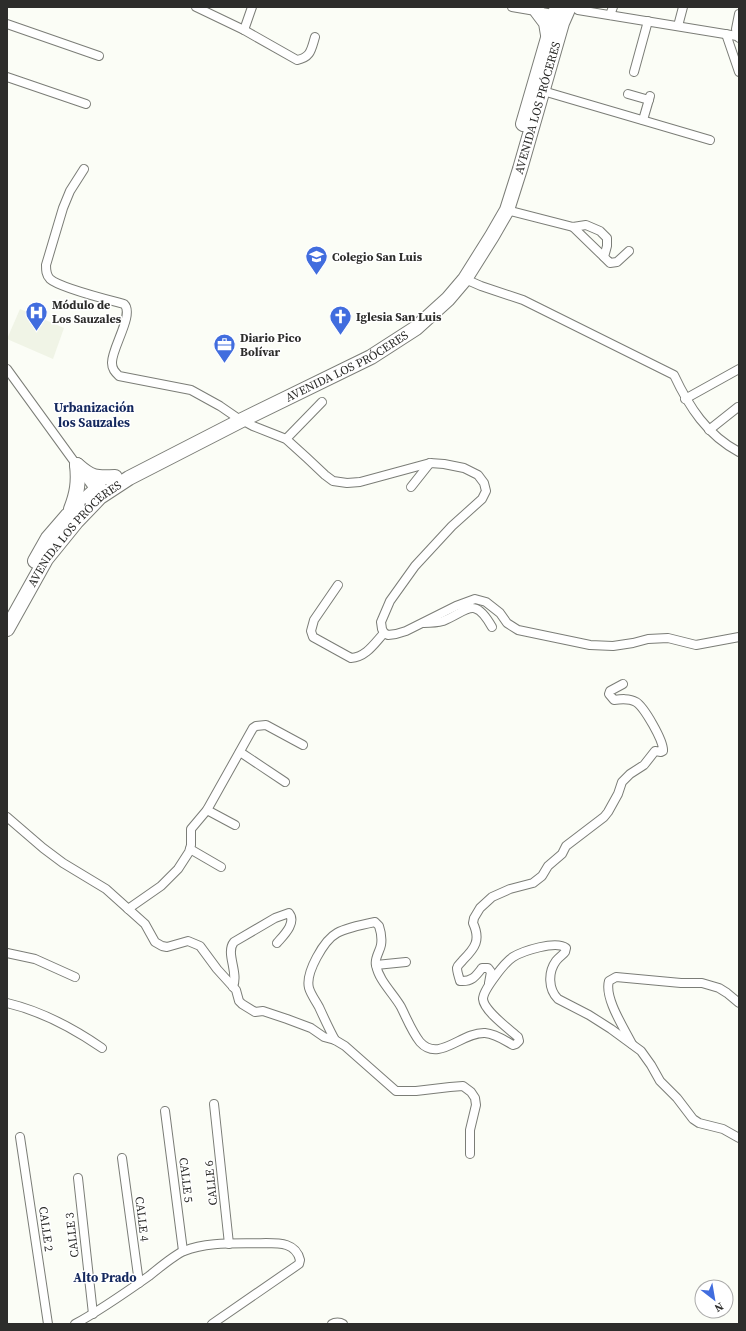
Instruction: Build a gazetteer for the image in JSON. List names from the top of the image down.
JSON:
{
  "streets": {
    "highway": ["AVENIDA LOS PRÓCERES"],
    "street": [
      "CALLE 5",
      "CALLE 6",
      "CALLE 4",
      "CALLE 2",
      "CALLE 3"
    ]
  },
  "districts": ["Urbanización los Sauzales", "Alto Prado"],
  "places": {
    "school or university": ["Colegio San Luis"],
    "hospital": ["Módulo de Los Sauzales"],
    "church": ["Iglesia San Luis"],
    "office": ["Diario Pico Bolívar"]
  },
  "north": "bottom right"
}
